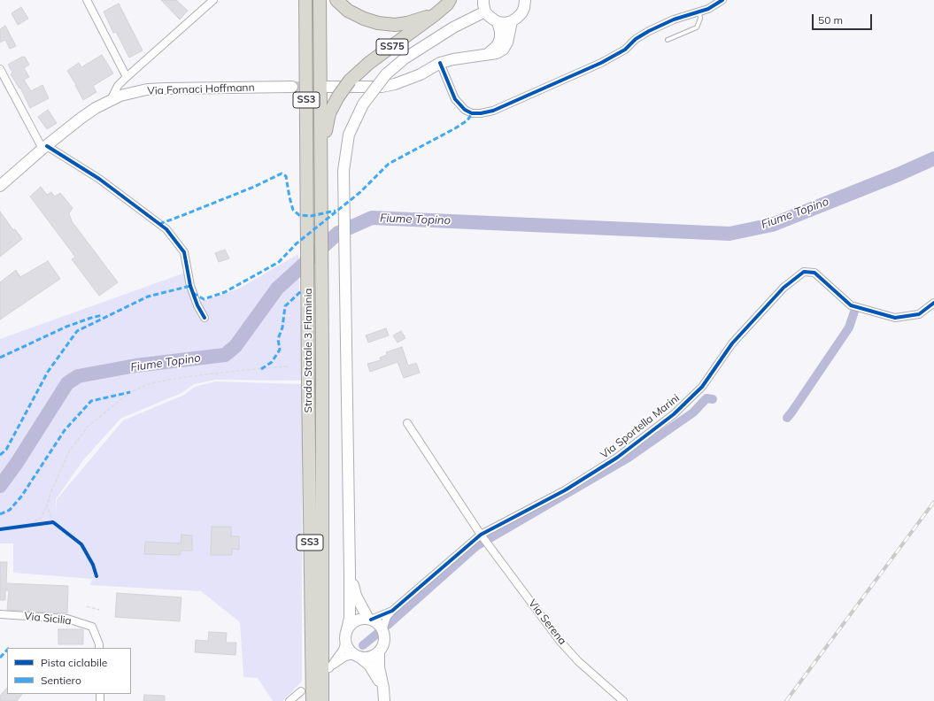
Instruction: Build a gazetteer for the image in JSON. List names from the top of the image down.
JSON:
{
  "streets": {
    "highway": ["SS75", "SS3", "Strada Statale 3 Flaminia"],
    "main road": ["Via Fornaci Hoffmann", "Via Sportella Marini"],
    "street": ["Via Sicilia", "Via Serena"]
  },
  "crossings": [
    ["SS75", "Strada Statale 3 Flaminia"],
    ["Via Sportella Marini", "Via Serena"]
  ],
  "water": ["Fiume Topino"],
  "legend": ["Pista ciclabile", "Sentiero"],
  "scale_bar": "50 m"
}
